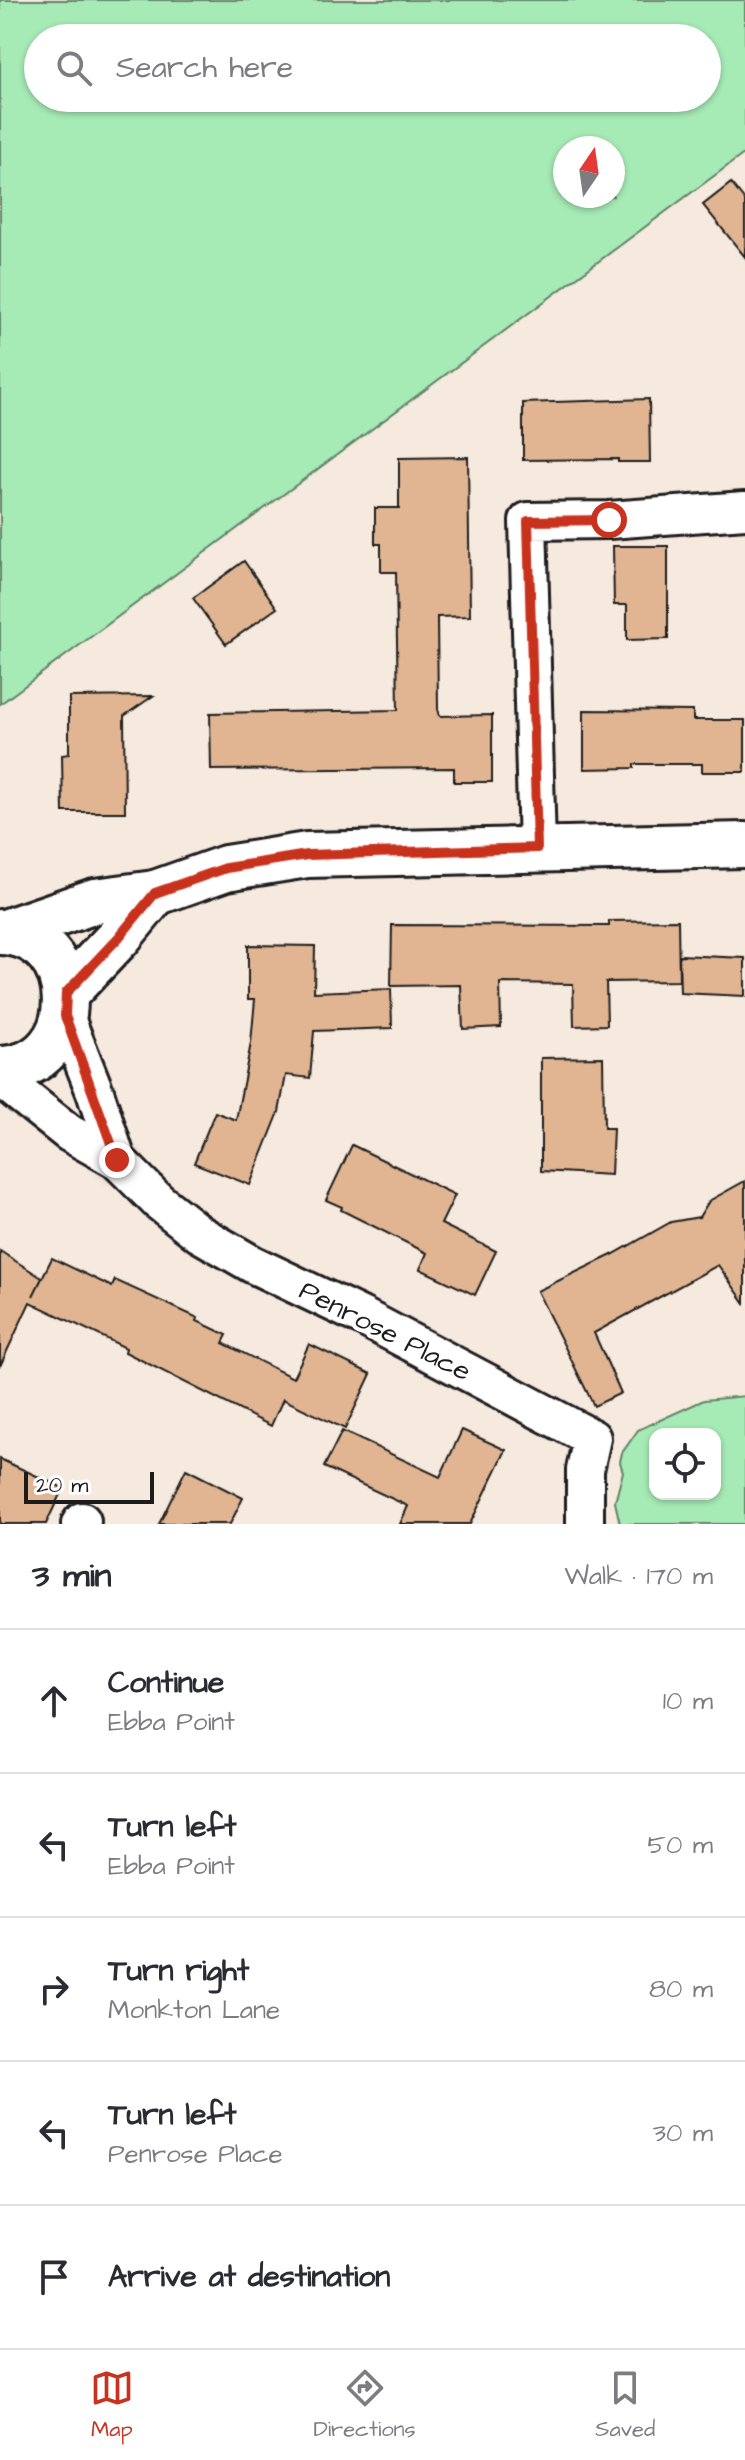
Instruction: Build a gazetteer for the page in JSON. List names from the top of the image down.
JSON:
{
  "streets": {
    "street": ["Penrose Place"]
  },
  "scale_bar": "20 m",
  "north": "top",
  "page": {
    "search": "Search here",
    "scale": "20 m",
    "heading": ["3 min", "Walk · 170 m"],
    "list": [
      ["Continue", "Ebba Point", "10 m"],
      ["Turn left", "Ebba Point", "50 m"],
      ["Turn right", "Monkton Lane", "80 m"],
      ["Turn left", "Penrose Place", "30 m"],
      "Arrive at destination"
    ],
    "nav": ["Map", "Directions", "Saved"]
  }
}
